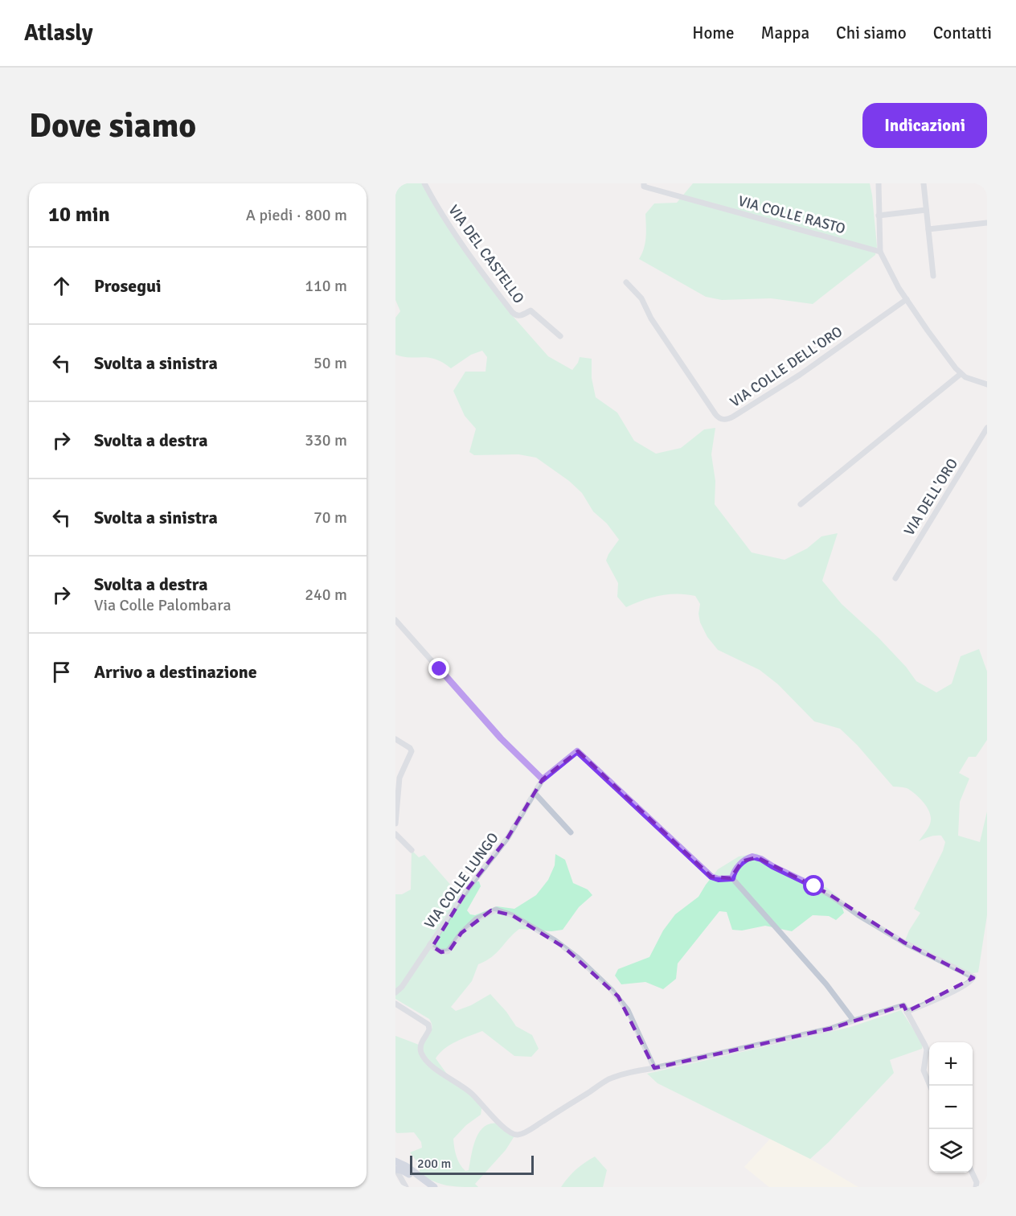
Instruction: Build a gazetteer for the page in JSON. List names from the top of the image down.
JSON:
{
  "streets": {
    "street": [
      "VIA COLLE RASTO",
      "VIA DEL CASTELLO",
      "VIA COLLE DELL'ORO",
      "VIA DELL'ORO",
      "VIA COLLE LUNGO"
    ]
  },
  "scale_bar": "200 m",
  "page": {
    "header": "Atlasly",
    "nav": [
      "Home",
      "Mappa",
      "Chi siamo",
      "Contatti"
    ],
    "buttons": "Indicazioni",
    "title": "Dove siamo",
    "heading": ["10 min", "A piedi · 800 m"],
    "list": [
      ["Prosegui", "110 m"],
      ["Svolta a sinistra", "50 m"],
      ["Svolta a destra", "330 m"],
      ["Svolta a sinistra", "70 m"],
      ["Svolta a destra", "Via Colle Palombara", "240 m"],
      "Arrivo a destinazione"
    ],
    "map_buttons": ["+", "−"],
    "scale": "200 m"
  }
}
